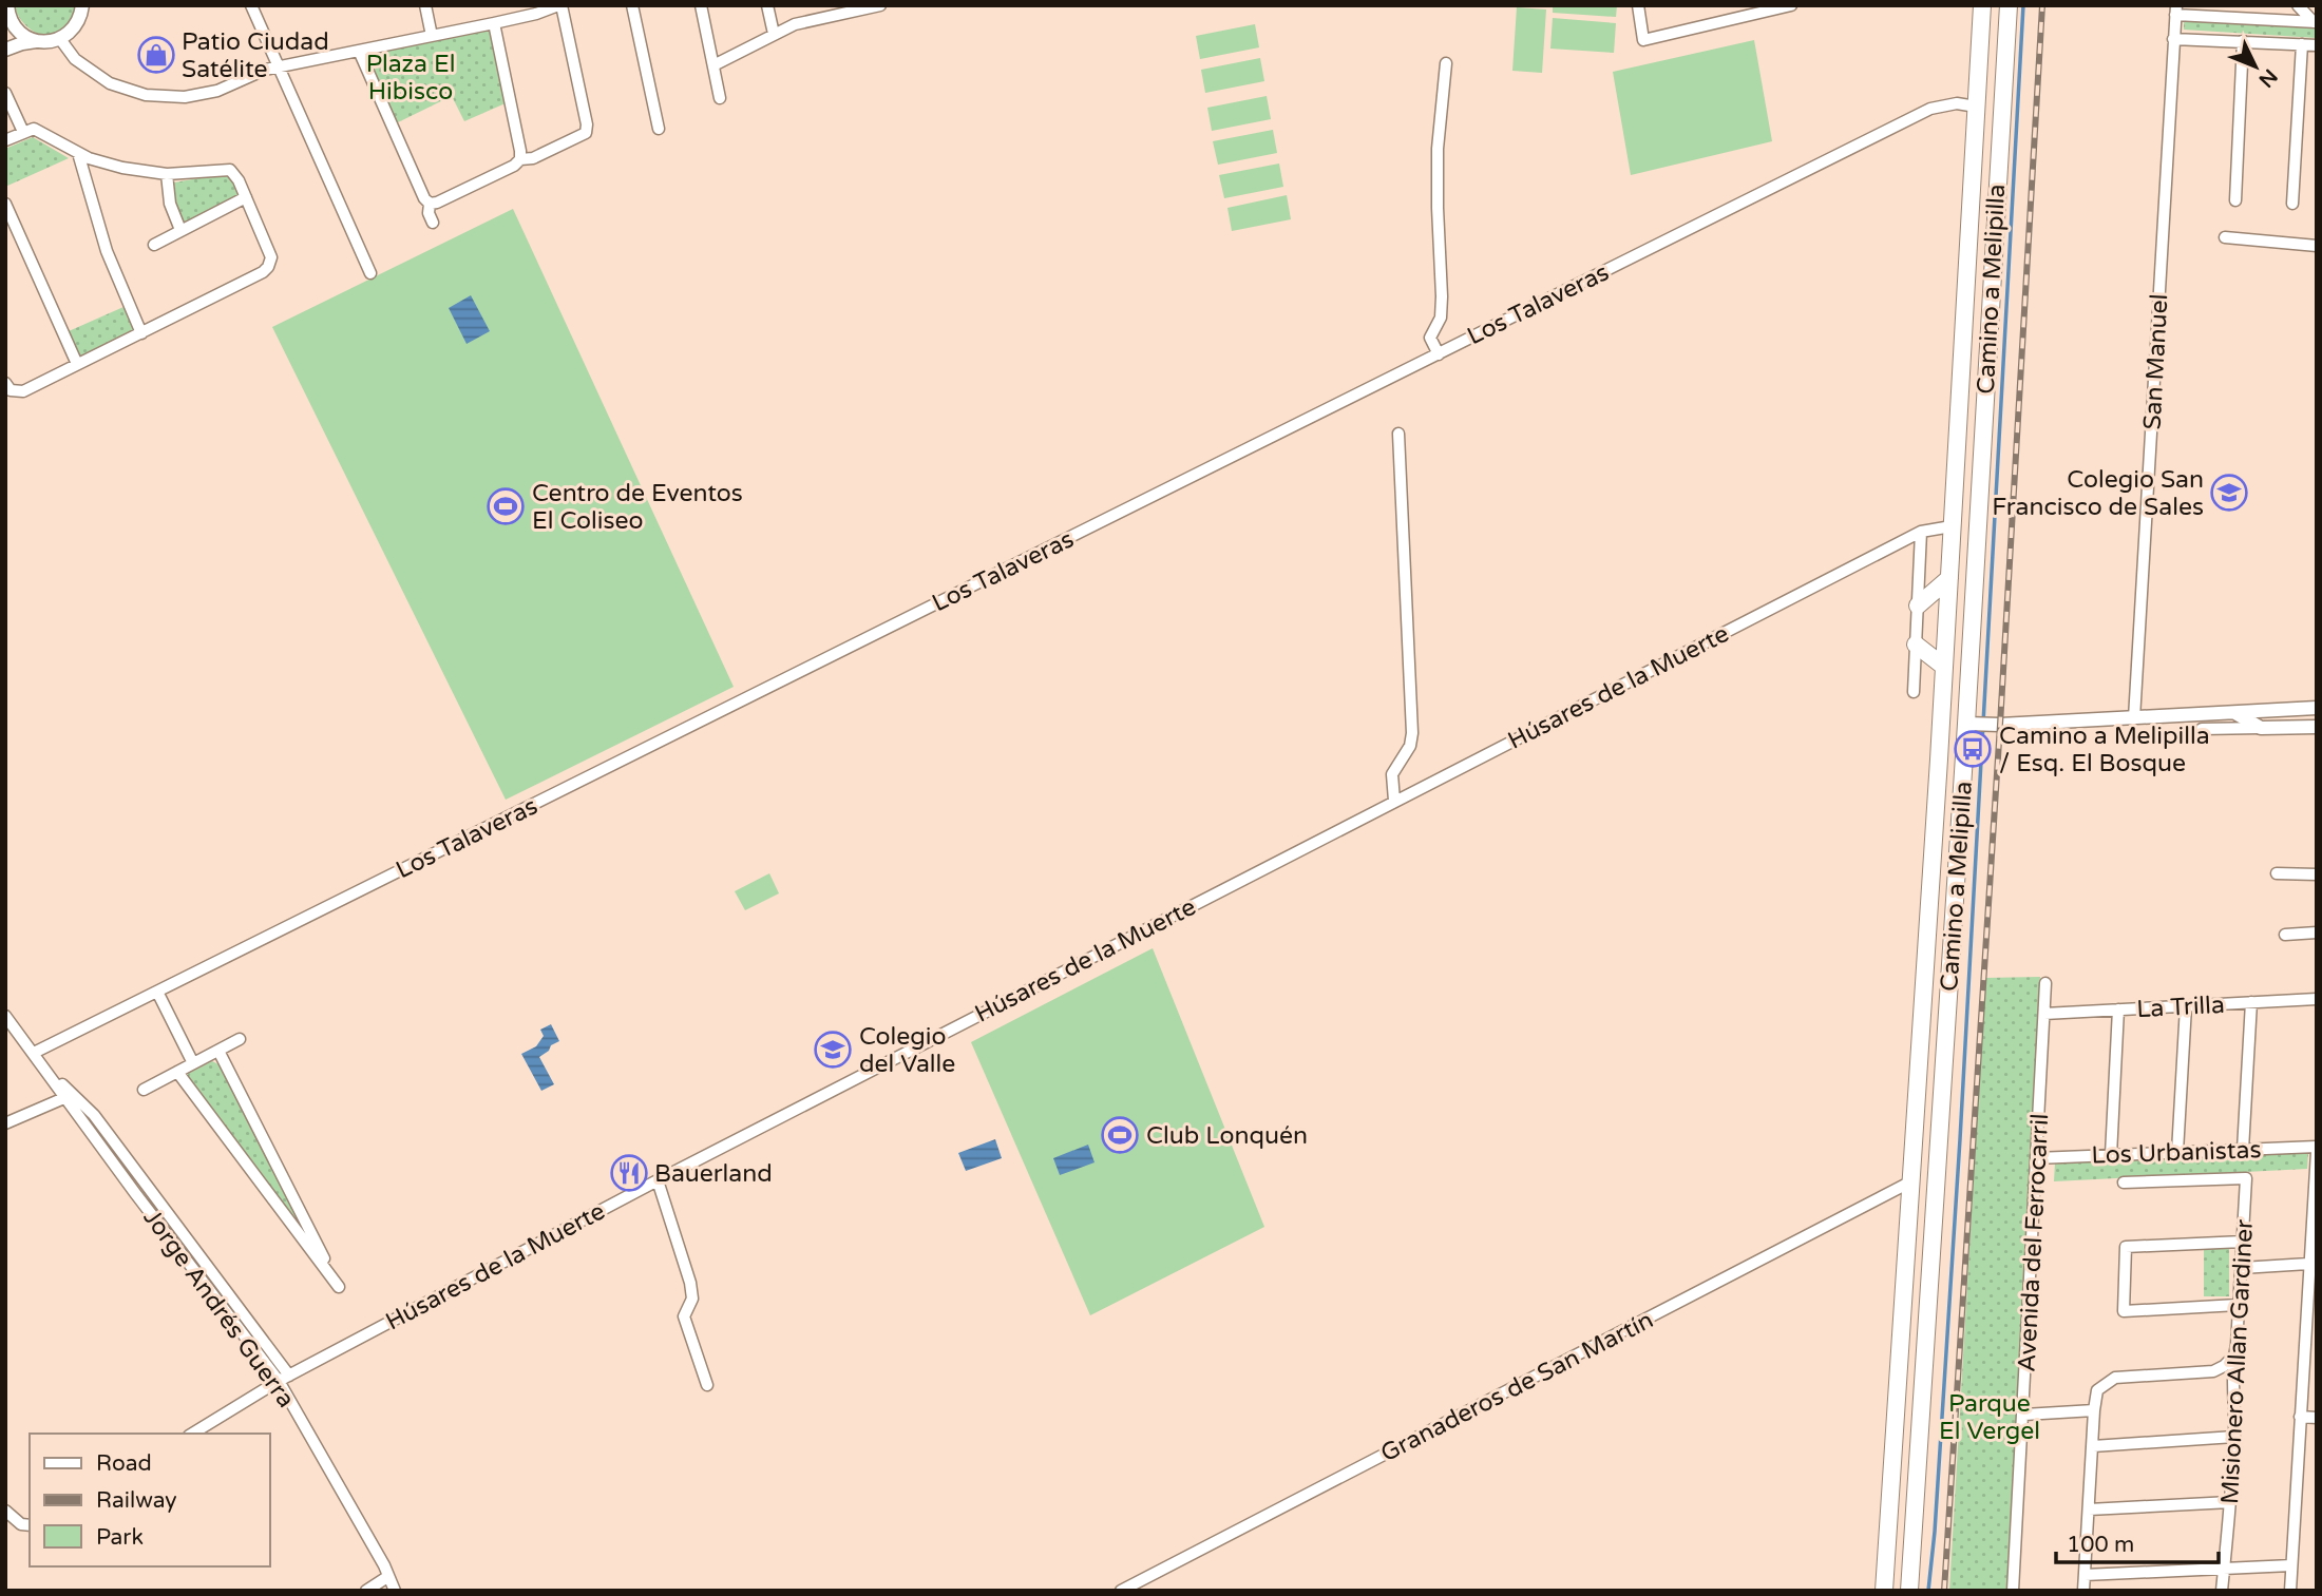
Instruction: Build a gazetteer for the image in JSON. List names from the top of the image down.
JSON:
{
  "streets": {
    "main road": ["Camino a Melipilla"],
    "street": [
      "Los Talaveras",
      "San Manuel",
      "Húsares de la Muerte",
      "La Trilla",
      "Los Urbanistas",
      "Avenida del Ferrocarril",
      "Jorge Andrés Guerra",
      "Misionero Allan Gardiner",
      "Granaderos de San Martín"
    ]
  },
  "crossings": [
    ["Camino a Melipilla", "Los Talaveras"],
    ["Camino a Melipilla", "Húsares de la Muerte"],
    ["Camino a Melipilla", "Granaderos de San Martín"],
    ["Los Talaveras", "Jorge Andrés Guerra"],
    ["Húsares de la Muerte", "Jorge Andrés Guerra"],
    ["La Trilla", "Avenida del Ferrocarril"],
    ["Los Urbanistas", "Avenida del Ferrocarril"]
  ],
  "parks": ["Plaza El Hibisco", "Parque El Vergel"],
  "places": {
    "shop": ["Patio Ciudad Satélite"],
    "school or university": ["Colegio San Francisco de Sales", "Colegio del Valle"],
    "sports": ["Centro de Eventos El Coliseo", "Club Lonquén"],
    "bus stop": ["Camino a Melipilla / Esq. El Bosque"],
    "restaurant": ["Bauerland"]
  },
  "legend": ["Road", "Railway", "Park"],
  "scale_bar": "100 m",
  "north": "bottom right"
}
